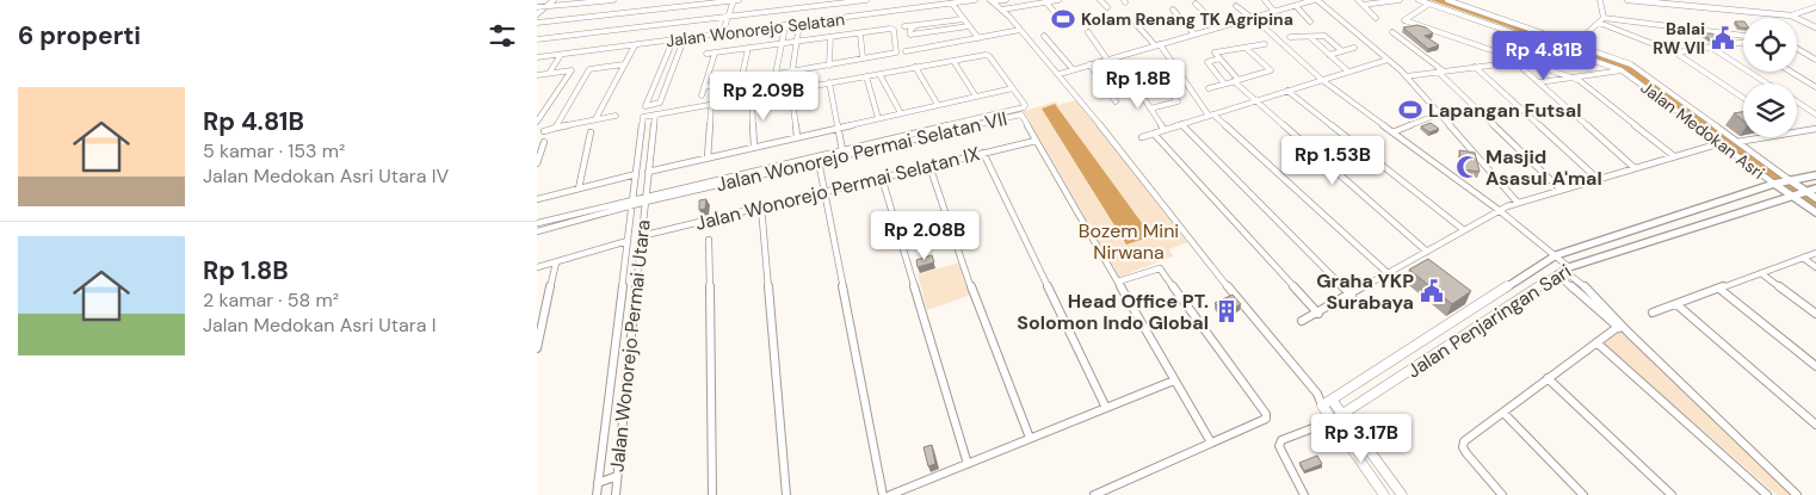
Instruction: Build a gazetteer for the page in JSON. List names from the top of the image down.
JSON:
{
  "streets": {
    "street": [
      "Jalan Wonorejo Selatan",
      "Jalan Medokan Asri",
      "Jalan Wonorejo Permai Selatan VII",
      "Jalan Wonorejo Permai Selatan IX",
      "Jalan Penjaringan Sari",
      "Jalan Wonorejo Permai Utara"
    ]
  },
  "crossings": [
    ["Jalan Medokan Asri", "Jalan Penjaringan Sari"],
    ["Jalan Wonorejo Permai Selatan VII", "Jalan Wonorejo Permai Selatan IX"],
    ["Jalan Wonorejo Permai Selatan VII", "Jalan Wonorejo Permai Utara"],
    ["Jalan Wonorejo Permai Selatan IX", "Jalan Wonorejo Permai Utara"]
  ],
  "parks": ["Bozem Mini Nirwana"],
  "places": {
    "sports": ["Kolam Renang TK Agripina", "Lapangan Futsal"],
    "public building": ["Balai RW VII", "Graha YKP Surabaya"],
    "mosque": ["Masjid Asasul A'mal"],
    "building": ["Head Office PT. Solomon Indo Global"]
  },
  "page": {
    "heading": "6 properti",
    "price": [
      "Rp 4.81B",
      "Rp 1.8B",
      "Rp 2.09B",
      "Rp 1.53B",
      "Rp 2.08B",
      "Rp 3.17B"
    ],
    "list": [
      {
        "name": "Rp 4.81B",
        "note": "5 kamar · 153 m² · Jalan Medokan Asri Utara IV"
      },
      {
        "name": "Rp 1.8B",
        "note": "2 kamar · 58 m² · Jalan Medokan Asri Utara I"
      }
    ]
  }
}
